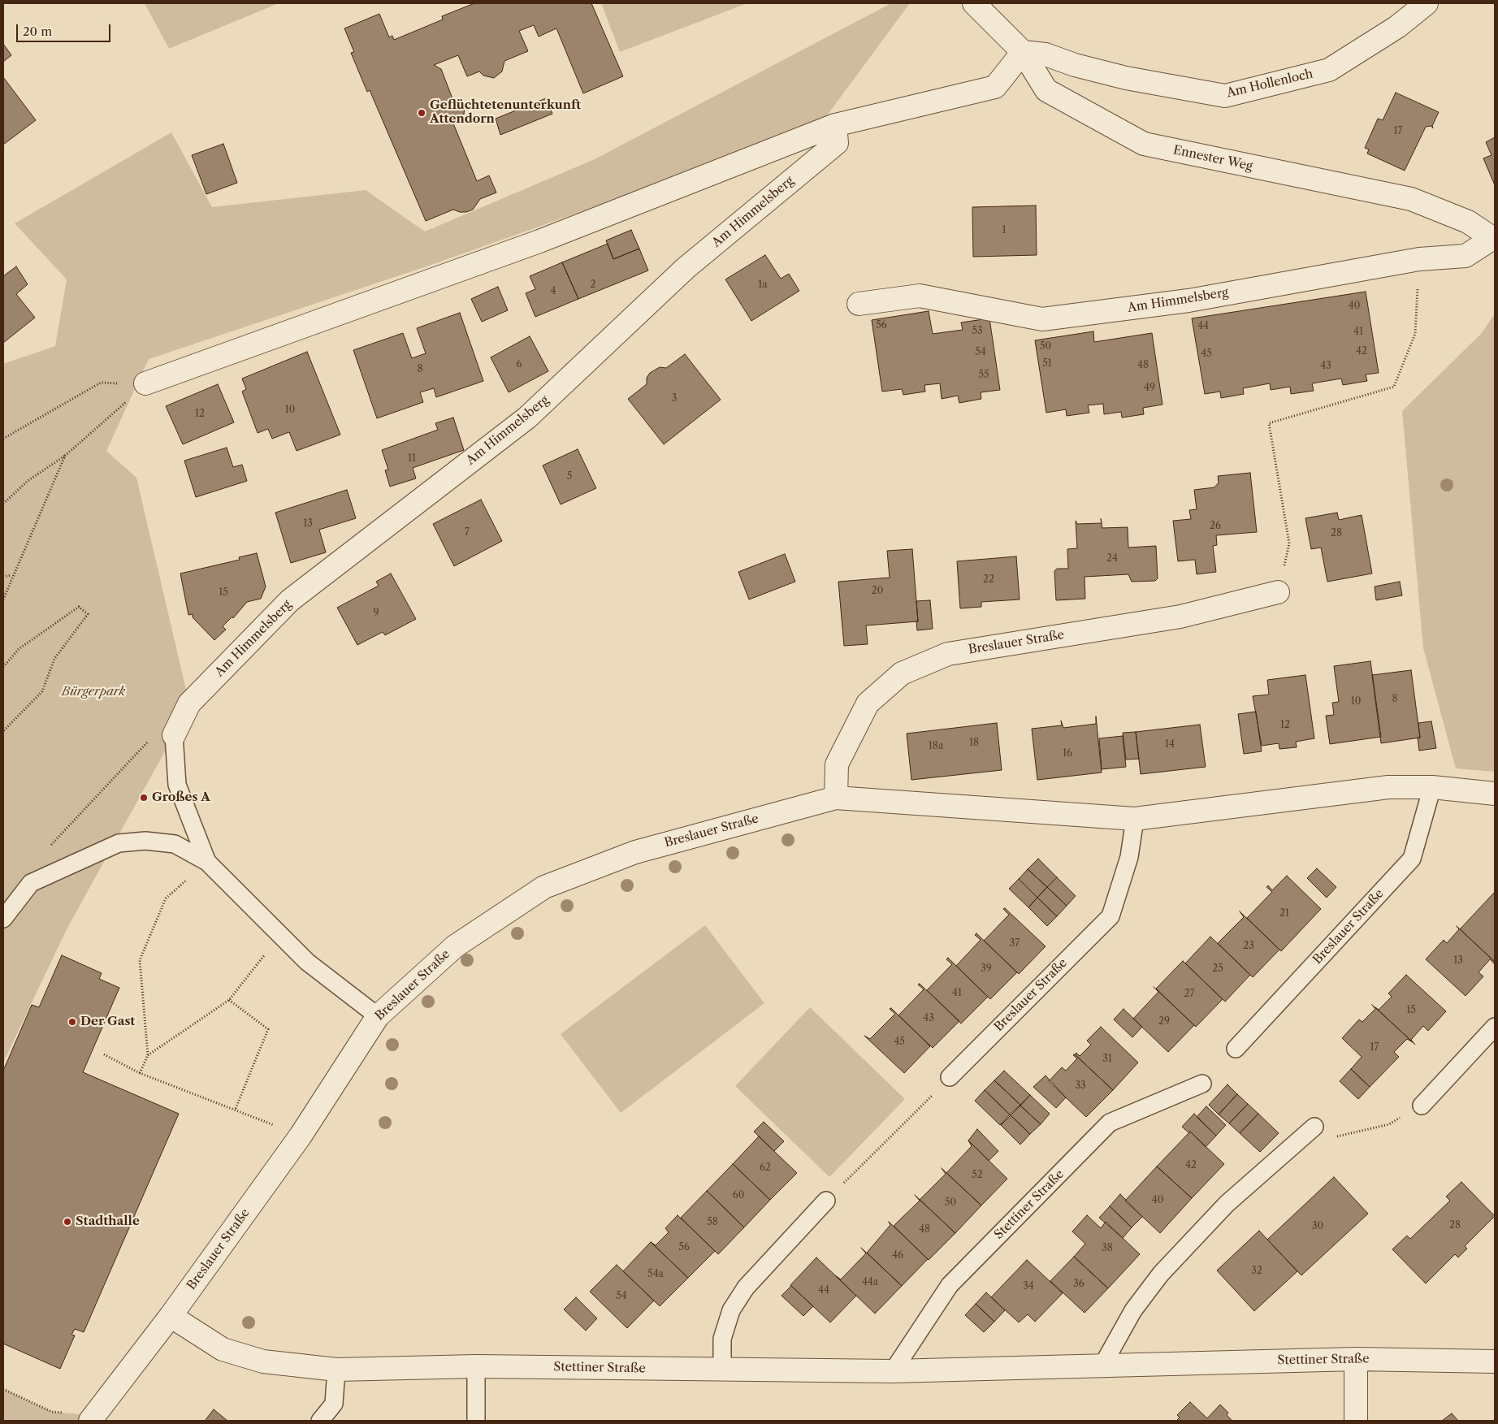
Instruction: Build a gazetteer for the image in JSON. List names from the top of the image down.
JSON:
{
  "streets": {
    "street": [
      "Am Hollenloch",
      "Ennester Weg",
      "Am Himmelsberg",
      "Breslauer Straße",
      "Stettiner Straße"
    ]
  },
  "crossings": [
    ["Am Hollenloch", "Ennester Weg"],
    ["Ennester Weg", "Am Himmelsberg"],
    ["Breslauer Straße", "Stettiner Straße"]
  ],
  "parks": ["Bürgerpark"],
  "places": [
    "Geflüchtetenunterkunft Attendorn",
    "Großes A",
    "Der Gast",
    "Stadthalle"
  ],
  "house_numbers": [
    "17",
    "1",
    "2",
    "1a",
    "4",
    "40",
    "56",
    "44",
    "53",
    "41",
    "50",
    "42",
    "54",
    "45",
    "51",
    "6",
    "48",
    "43",
    "8",
    "55",
    "49",
    "3",
    "10",
    "12",
    "11",
    "5",
    "13",
    "26",
    "7",
    "28",
    "24",
    "22",
    "20",
    "15",
    "9",
    "8",
    "10",
    "12",
    "18",
    "14",
    "18a",
    "16",
    "21",
    "37",
    "23",
    "13",
    "39",
    "25",
    "41",
    "27",
    "15",
    "43",
    "29",
    "45",
    "17",
    "31",
    "33",
    "42",
    "62",
    "52",
    "60",
    "40",
    "50",
    "58",
    "28",
    "30",
    "48",
    "56",
    "38",
    "46",
    "32",
    "54a",
    "44a",
    "36",
    "34",
    "44",
    "54"
  ],
  "scale_bar": "20 m"
}
